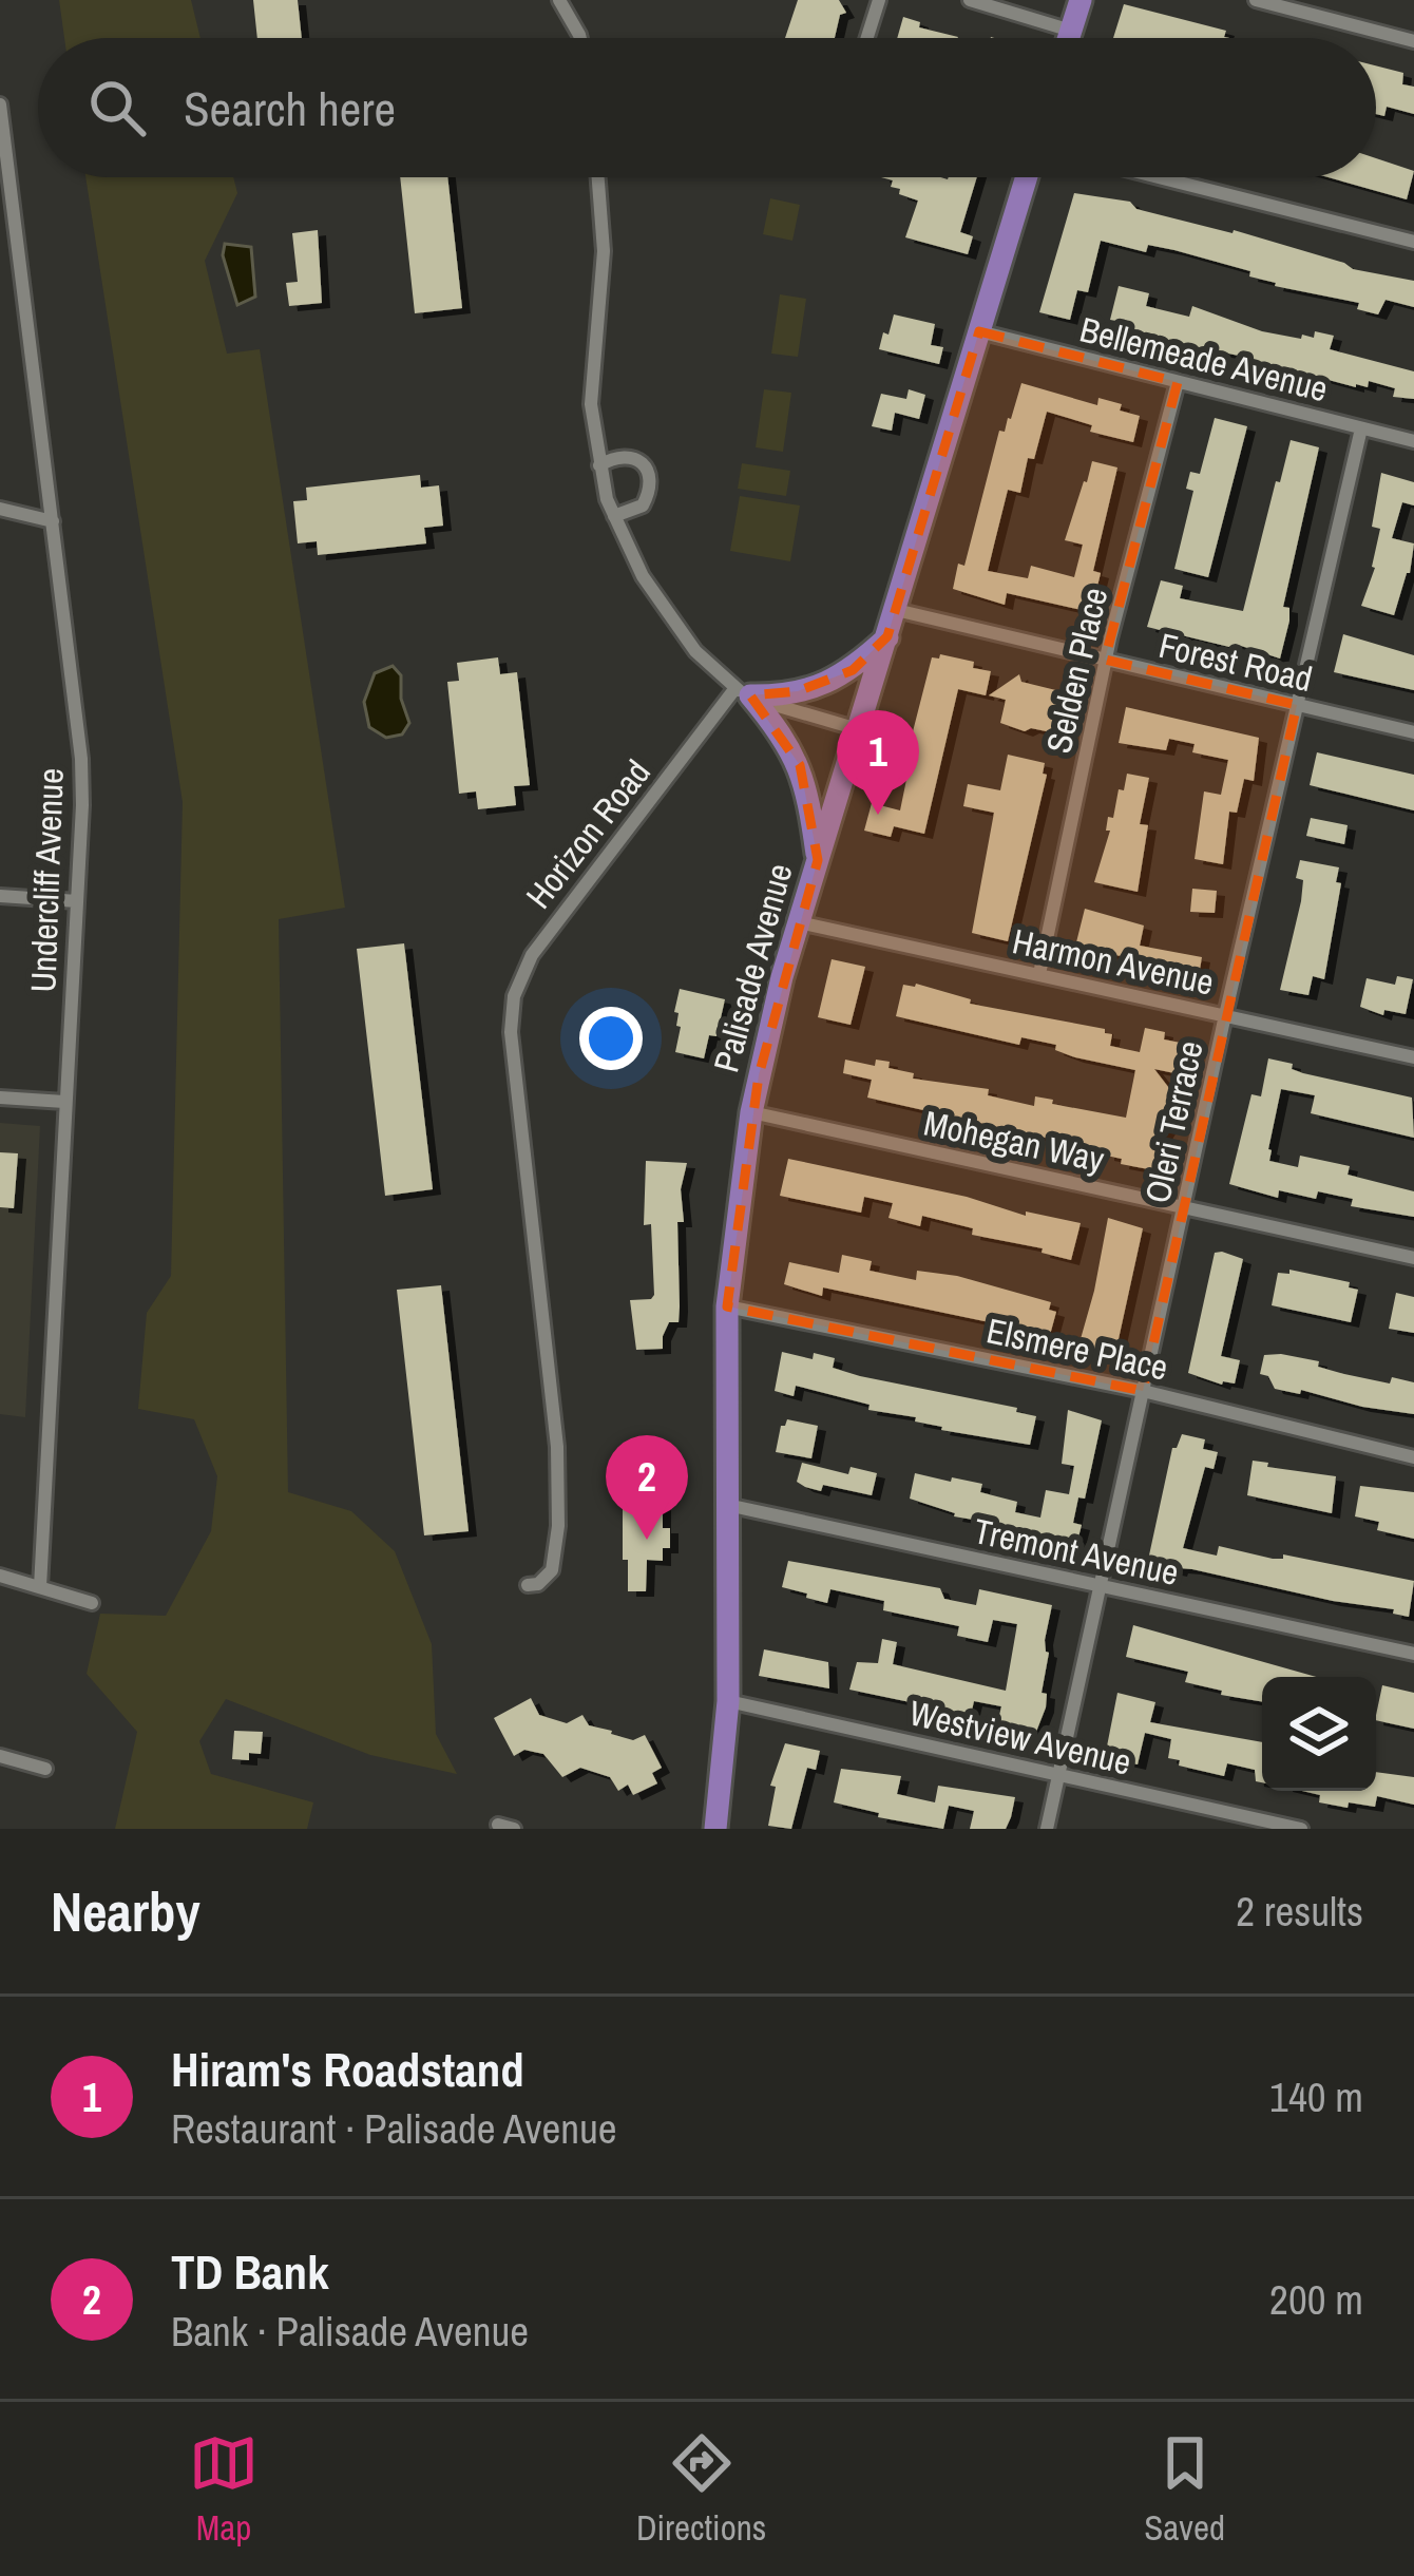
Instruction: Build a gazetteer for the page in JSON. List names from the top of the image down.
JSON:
{
  "streets": {
    "main road": ["Palisade Avenue"],
    "street": [
      "Bellemeade Avenue",
      "Forest Road",
      "Selden Place",
      "Horizon Road",
      "Undercliff Avenue",
      "Harmon Avenue",
      "Oleri Terrace",
      "Mohegan Way",
      "Elsmere Place",
      "Tremont Avenue",
      "Westview Avenue"
    ]
  },
  "crossings": [
    ["Bellemeade Avenue", "Selden Place"],
    ["Bellemeade Avenue", "Palisade Avenue"],
    ["Bellemeade Avenue", "Oleri Terrace"],
    ["Forest Road", "Selden Place"],
    ["Forest Road", "Palisade Avenue"],
    ["Forest Road", "Oleri Terrace"],
    ["Selden Place", "Harmon Avenue"],
    ["Harmon Avenue", "Palisade Avenue"],
    ["Harmon Avenue", "Oleri Terrace"],
    ["Palisade Avenue", "Mohegan Way"],
    ["Palisade Avenue", "Elsmere Place"],
    ["Palisade Avenue", "Tremont Avenue"],
    ["Palisade Avenue", "Westview Avenue"],
    ["Oleri Terrace", "Mohegan Way"],
    ["Oleri Terrace", "Elsmere Place"],
    ["Oleri Terrace", "Tremont Avenue"],
    ["Oleri Terrace", "Westview Avenue"]
  ],
  "page": {
    "search": "Search here",
    "pins": ["1", "2"],
    "heading": ["Nearby", "2 results"],
    "list": [
      {
        "mark": "1",
        "name": "Hiram's Roadstand",
        "note": "Restaurant · Palisade Avenue",
        "value": "140 m"
      },
      {
        "mark": "2",
        "name": "TD Bank",
        "note": "Bank · Palisade Avenue",
        "value": "200 m"
      }
    ],
    "nav": ["Map", "Directions", "Saved"]
  }
}
